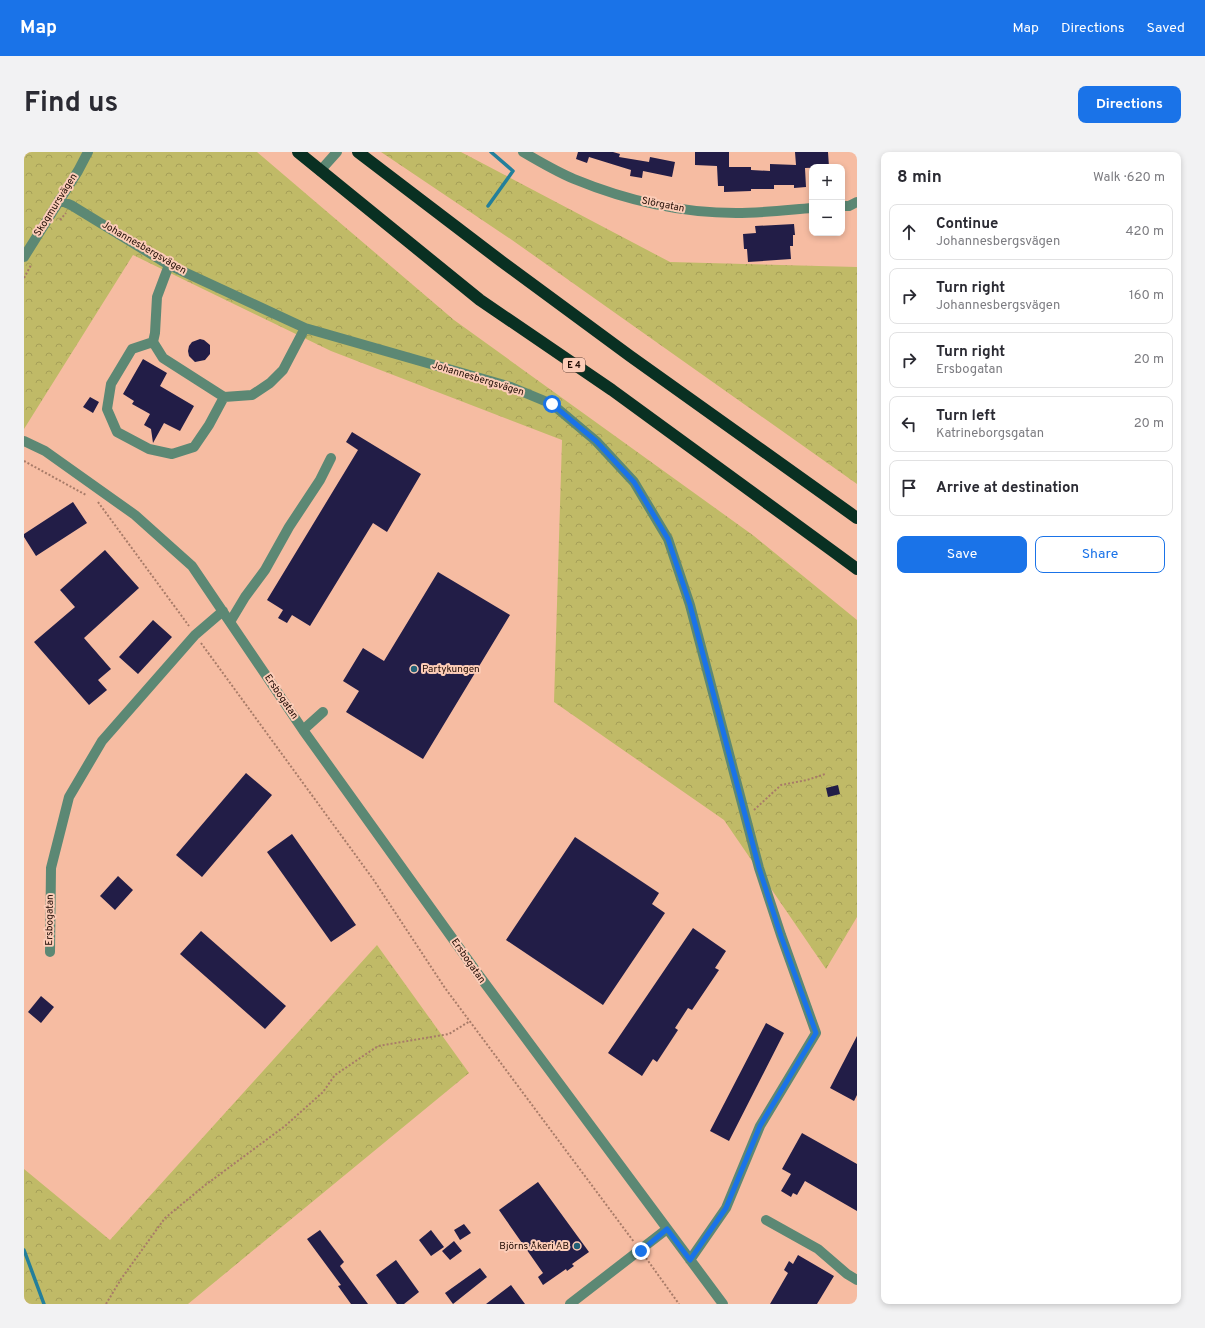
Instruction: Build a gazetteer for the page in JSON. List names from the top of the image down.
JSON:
{
  "streets": {
    "highway": ["E 4"],
    "street": [
      "Skogmursvägen",
      "Slörgatan",
      "Johannesbergsvägen",
      "Ersbogatan"
    ]
  },
  "crossings": [
    ["Skogmursvägen", "Johannesbergsvägen"],
    ["Johannesbergsvägen", "Ersbogatan"]
  ],
  "places": ["Partykungen", "Björns Åkeri AB"],
  "page": {
    "header": "Map",
    "nav": ["Map", "Directions", "Saved"],
    "title": "Find us",
    "buttons": [
      "Directions",
      ["Save", "Share"]
    ],
    "heading": ["8 min", "Walk · 620 m"],
    "map_buttons": ["+", "−"],
    "list": [
      ["Continue", "Johannesbergsvägen", "420 m"],
      ["Turn right", "Johannesbergsvägen", "160 m"],
      ["Turn right", "Ersbogatan", "20 m"],
      ["Turn left", "Katrineborgsgatan", "20 m"],
      "Arrive at destination"
    ]
  }
}
